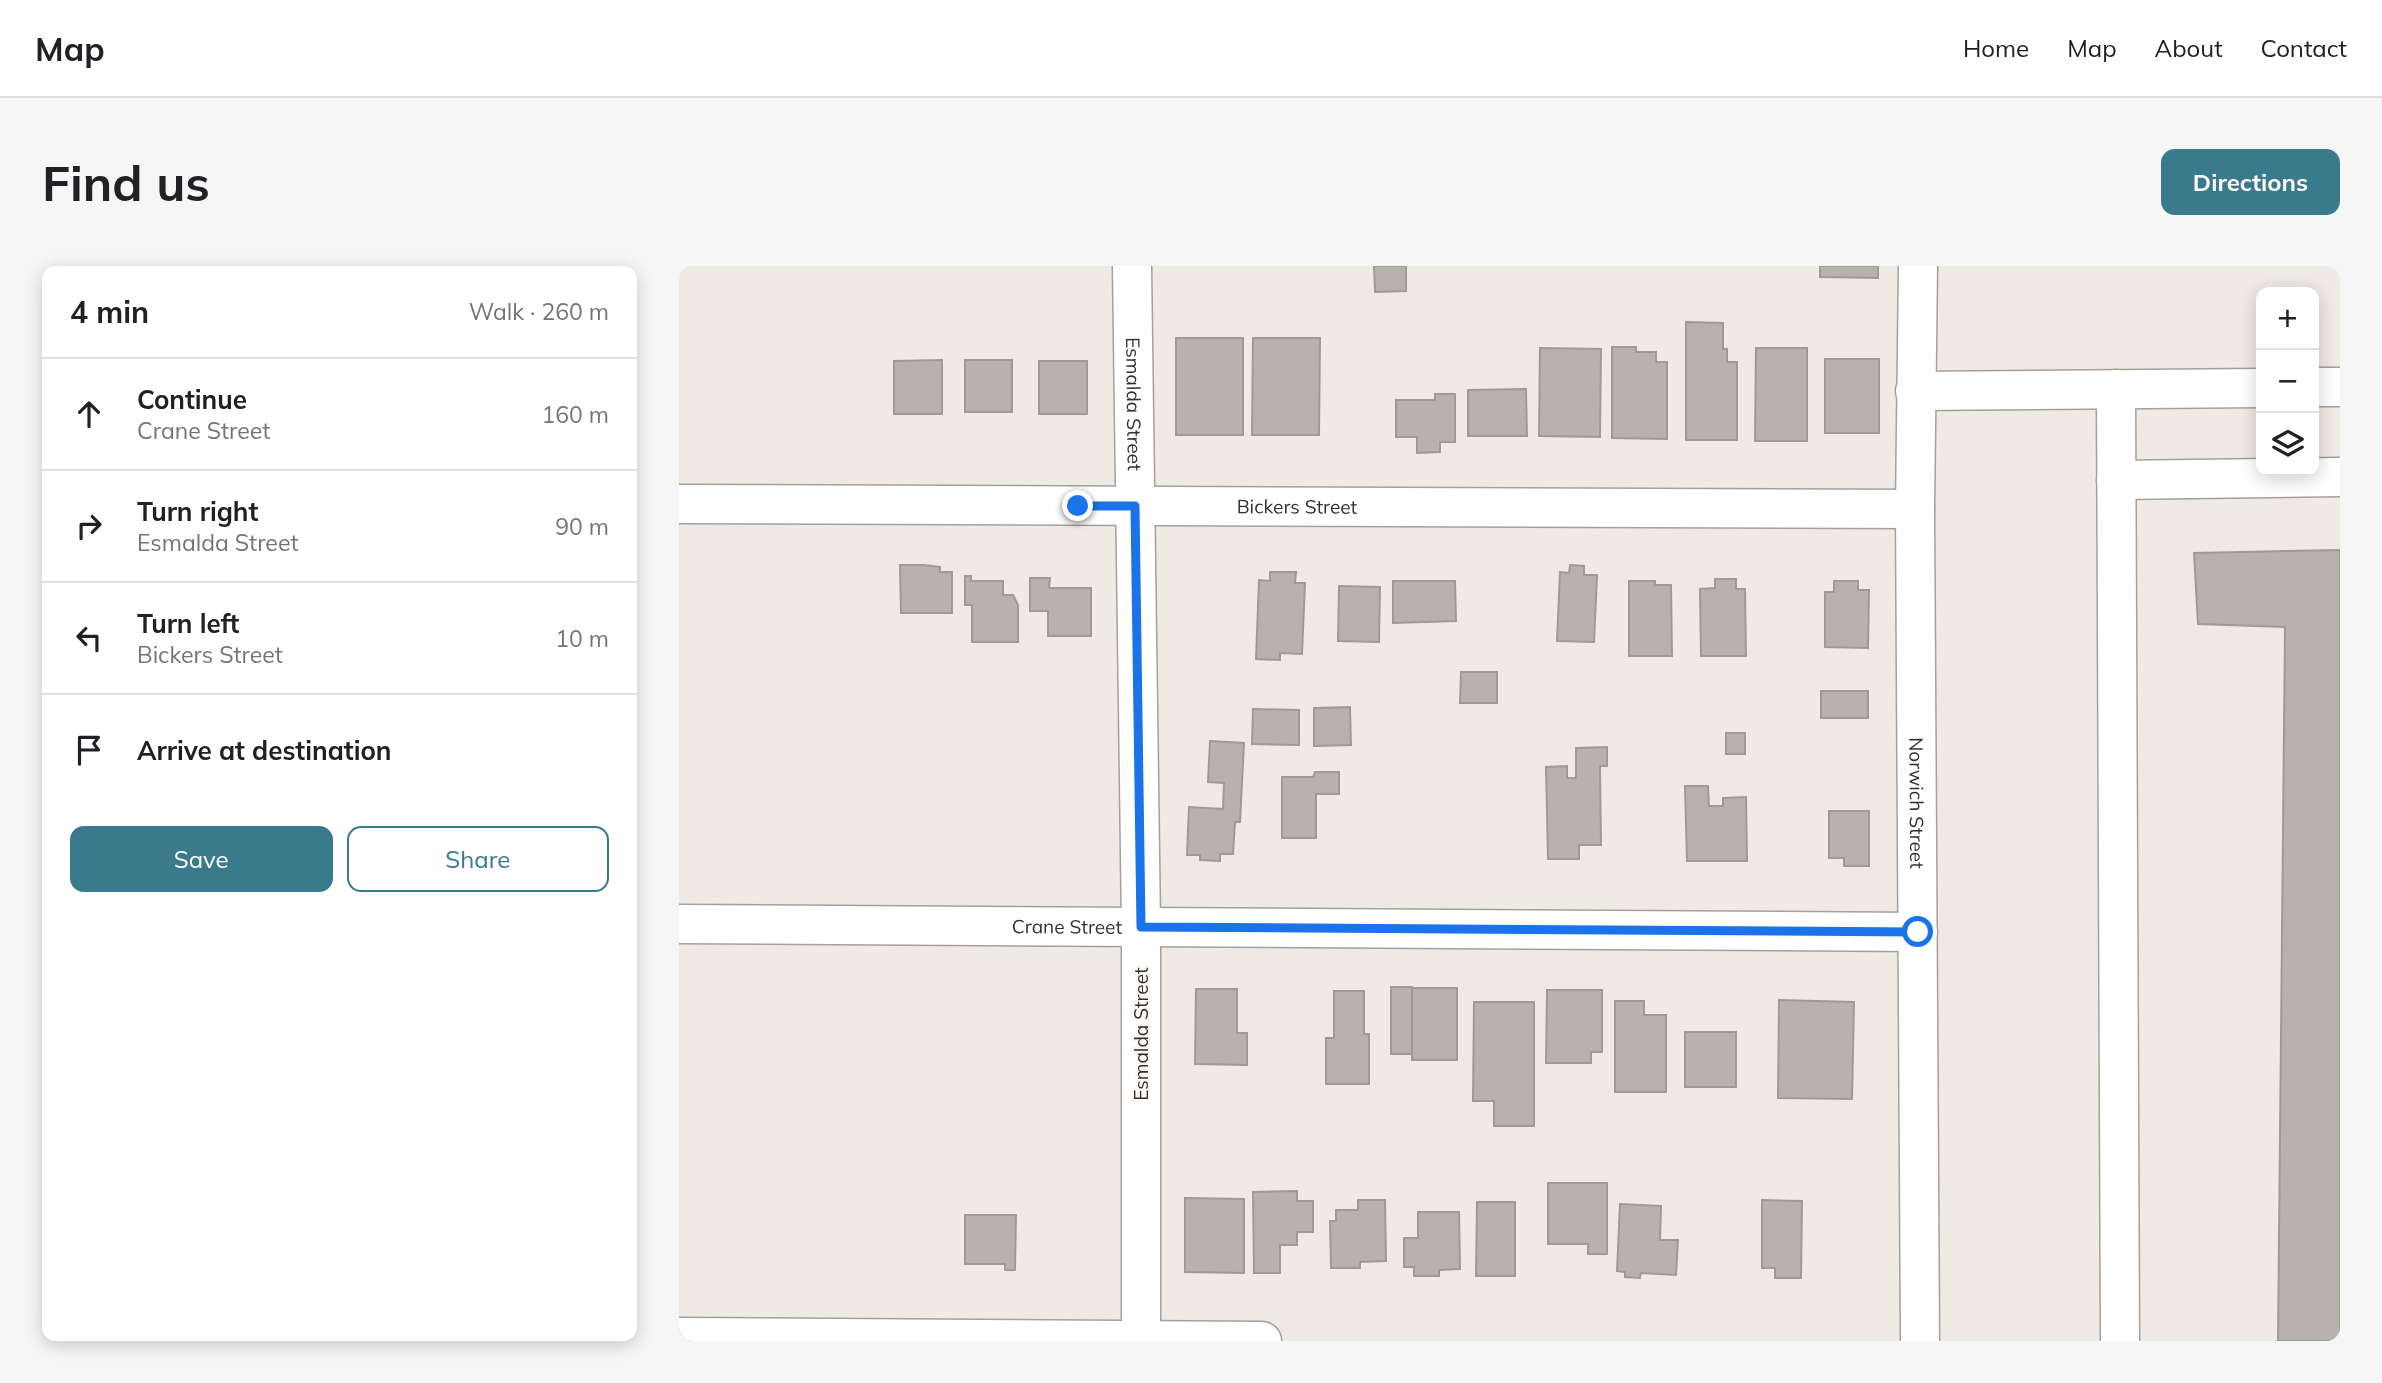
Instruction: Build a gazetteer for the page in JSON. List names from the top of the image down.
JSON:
{
  "streets": {
    "street": [
      "Esmalda Street",
      "Bickers Street",
      "Norwich Street",
      "Crane Street"
    ]
  },
  "crossings": [
    ["Esmalda Street", "Bickers Street"],
    ["Esmalda Street", "Crane Street"],
    ["Bickers Street", "Norwich Street"],
    ["Norwich Street", "Crane Street"]
  ],
  "page": {
    "header": "Map",
    "nav": [
      "Home",
      "Map",
      "About",
      "Contact"
    ],
    "buttons": [
      "Directions",
      ["Save", "Share"]
    ],
    "title": "Find us",
    "heading": ["4 min", "Walk · 260 m"],
    "map_buttons": ["+", "−"],
    "list": [
      ["Continue", "Crane Street", "160 m"],
      ["Turn right", "Esmalda Street", "90 m"],
      ["Turn left", "Bickers Street", "10 m"],
      "Arrive at destination"
    ]
  }
}
